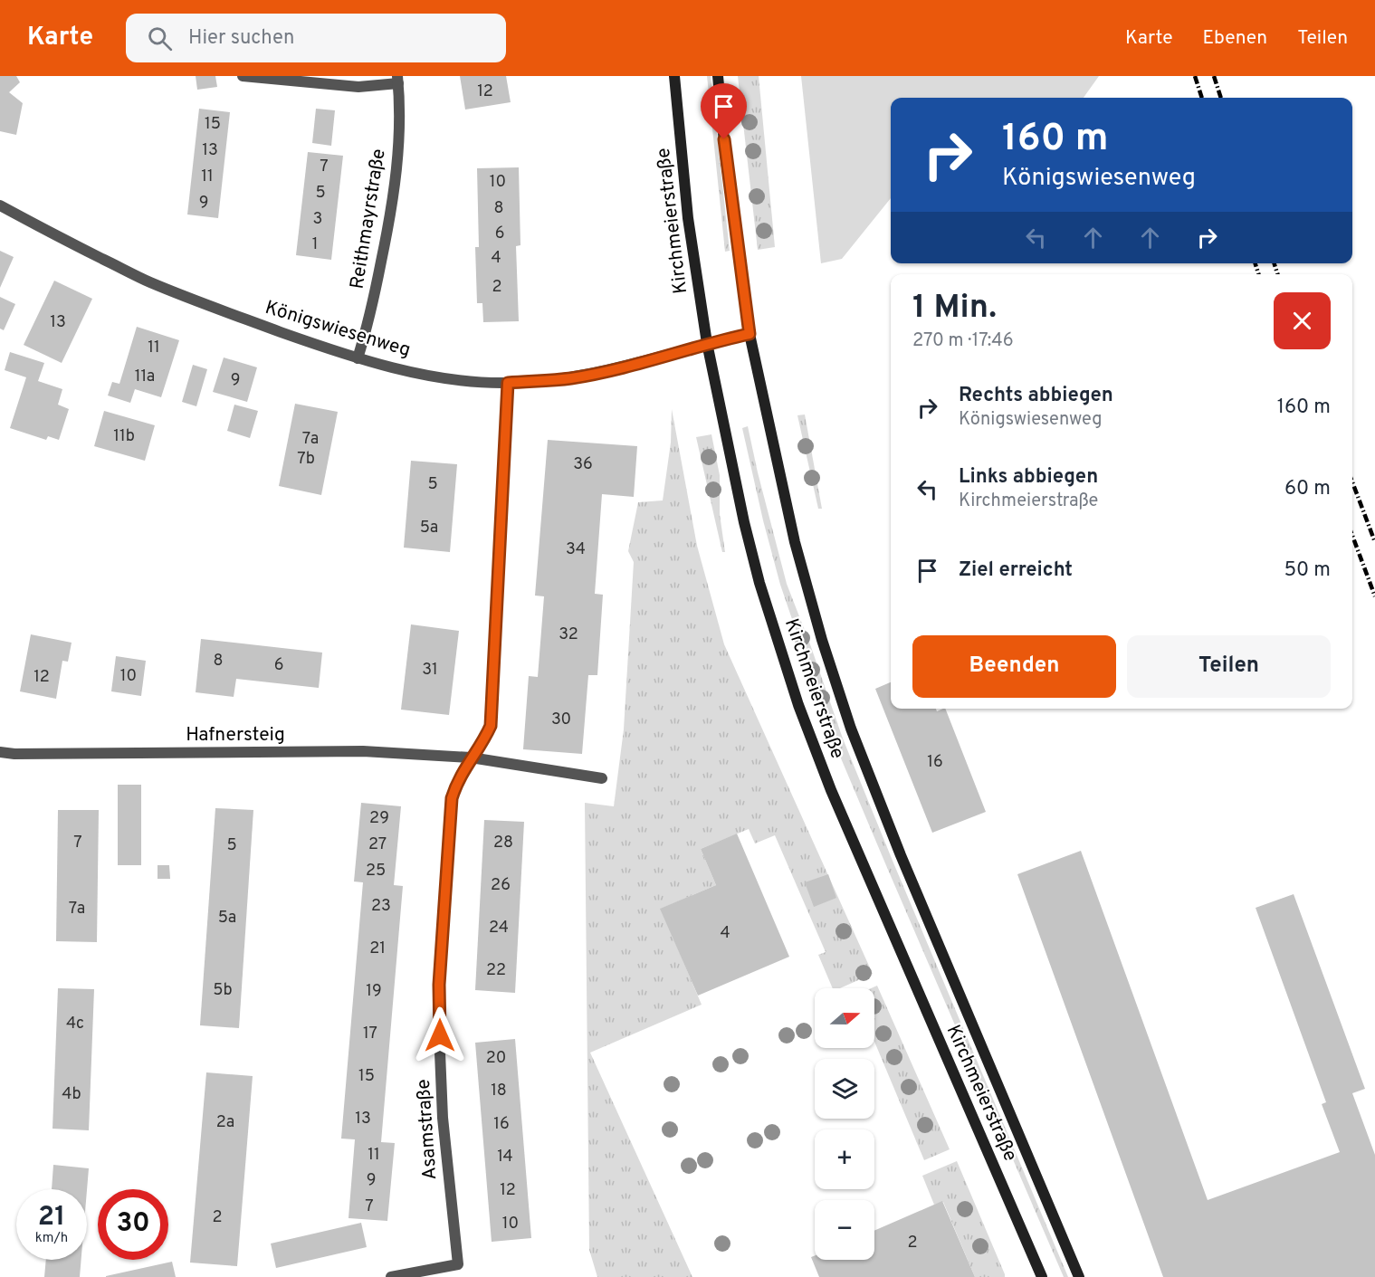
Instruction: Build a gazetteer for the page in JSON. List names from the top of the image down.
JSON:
{
  "streets": {
    "main road": ["Kirchmeierstraße"],
    "street": [
      "Reithmayrstraße",
      "Königswiesenweg",
      "Hafnersteig",
      "Asamstraße"
    ]
  },
  "crossings": [
    ["Reithmayrstraße", "Königswiesenweg"],
    ["Kirchmeierstraße", "Königswiesenweg"],
    ["Königswiesenweg", "Asamstraße"],
    ["Hafnersteig", "Asamstraße"]
  ],
  "house_numbers": [
    "12",
    "15",
    "13",
    "7",
    "11",
    "10",
    "5",
    "9",
    "8",
    "3",
    "6",
    "1",
    "4",
    "2",
    "13",
    "11",
    "11a",
    "9",
    "11b",
    "7a",
    "7b",
    "36",
    "5",
    "5a",
    "34",
    "32",
    "8",
    "6",
    "31",
    "10",
    "12",
    "30",
    "16",
    "29",
    "7",
    "28",
    "27",
    "5",
    "25",
    "26",
    "23",
    "7a",
    "5a",
    "24",
    "4",
    "21",
    "22",
    "5b",
    "19",
    "4c",
    "17",
    "20",
    "15",
    "18",
    "4b",
    "13",
    "2a",
    "16",
    "11",
    "14",
    "9",
    "12",
    "7",
    "2",
    "10",
    "2"
  ],
  "north": "right",
  "page": {
    "header": "Karte",
    "search": "Hier suchen",
    "nav": ["Karte", "Ebenen", "Teilen"],
    "turn": ["160 m", "Königswiesenweg"],
    "heading": ["1 Min.", "270 m · 17:46"],
    "list": [
      {
        "name": "Rechts abbiegen",
        "note": "Königswiesenweg",
        "value": "160 m"
      },
      {
        "name": "Links abbiegen",
        "note": "Kirchmeierstraße",
        "value": "60 m"
      },
      {
        "name": "Ziel erreicht",
        "value": "50 m"
      }
    ],
    "buttons": ["Beenden", "Teilen"],
    "map_buttons": ["+", "−"],
    "speed": "21 km/h",
    "limit": "30"
  }
}
